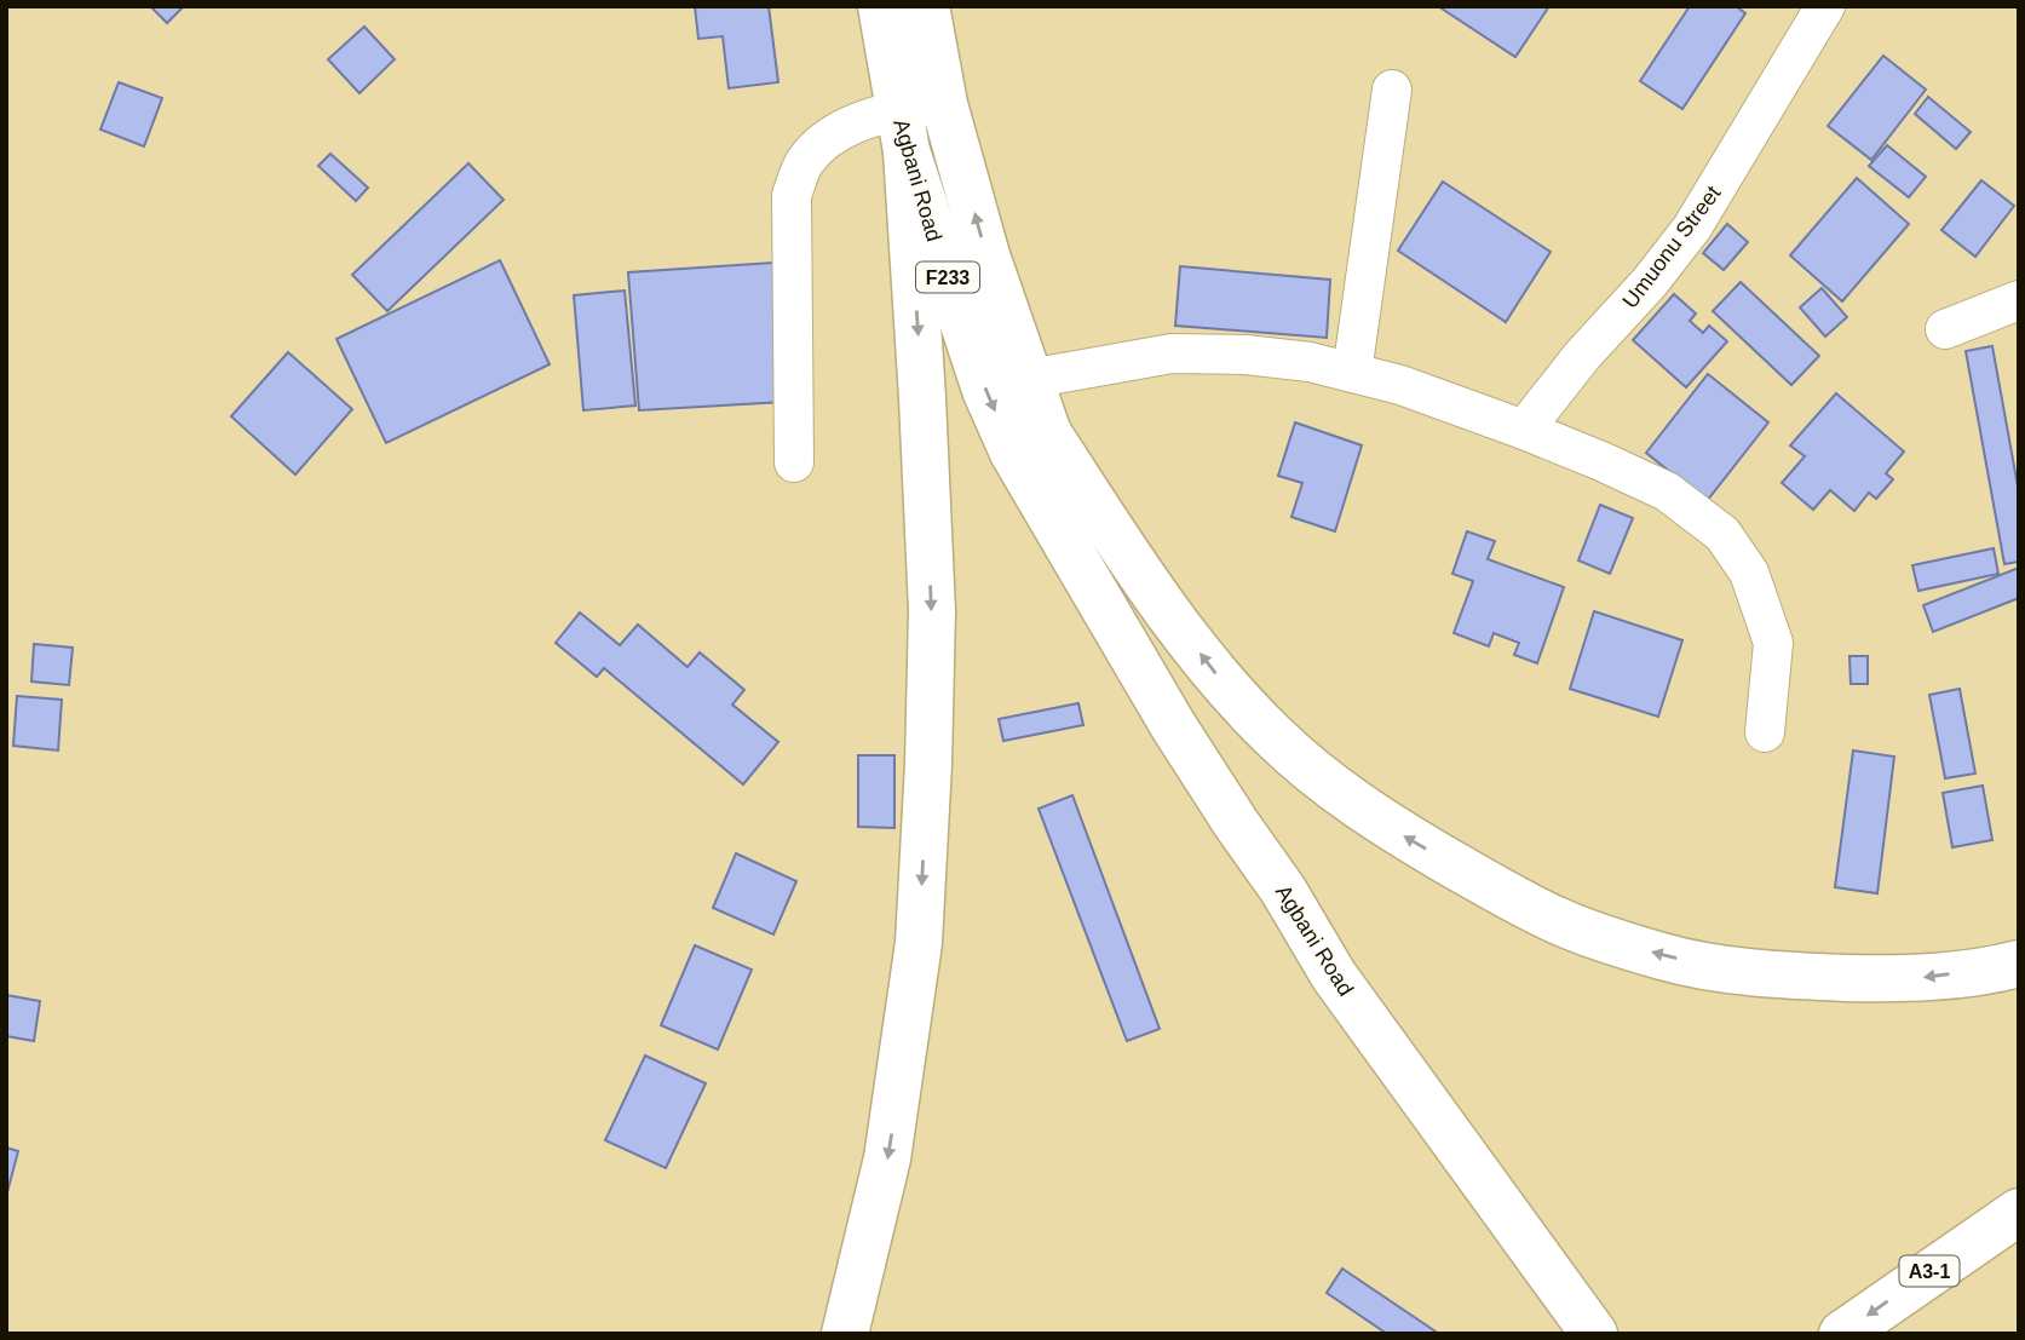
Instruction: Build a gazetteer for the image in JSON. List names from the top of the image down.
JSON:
{
  "streets": {
    "main road": ["Agbani Road", "F233", "A3-1"],
    "street": ["Umuonu Street"]
  }
}
